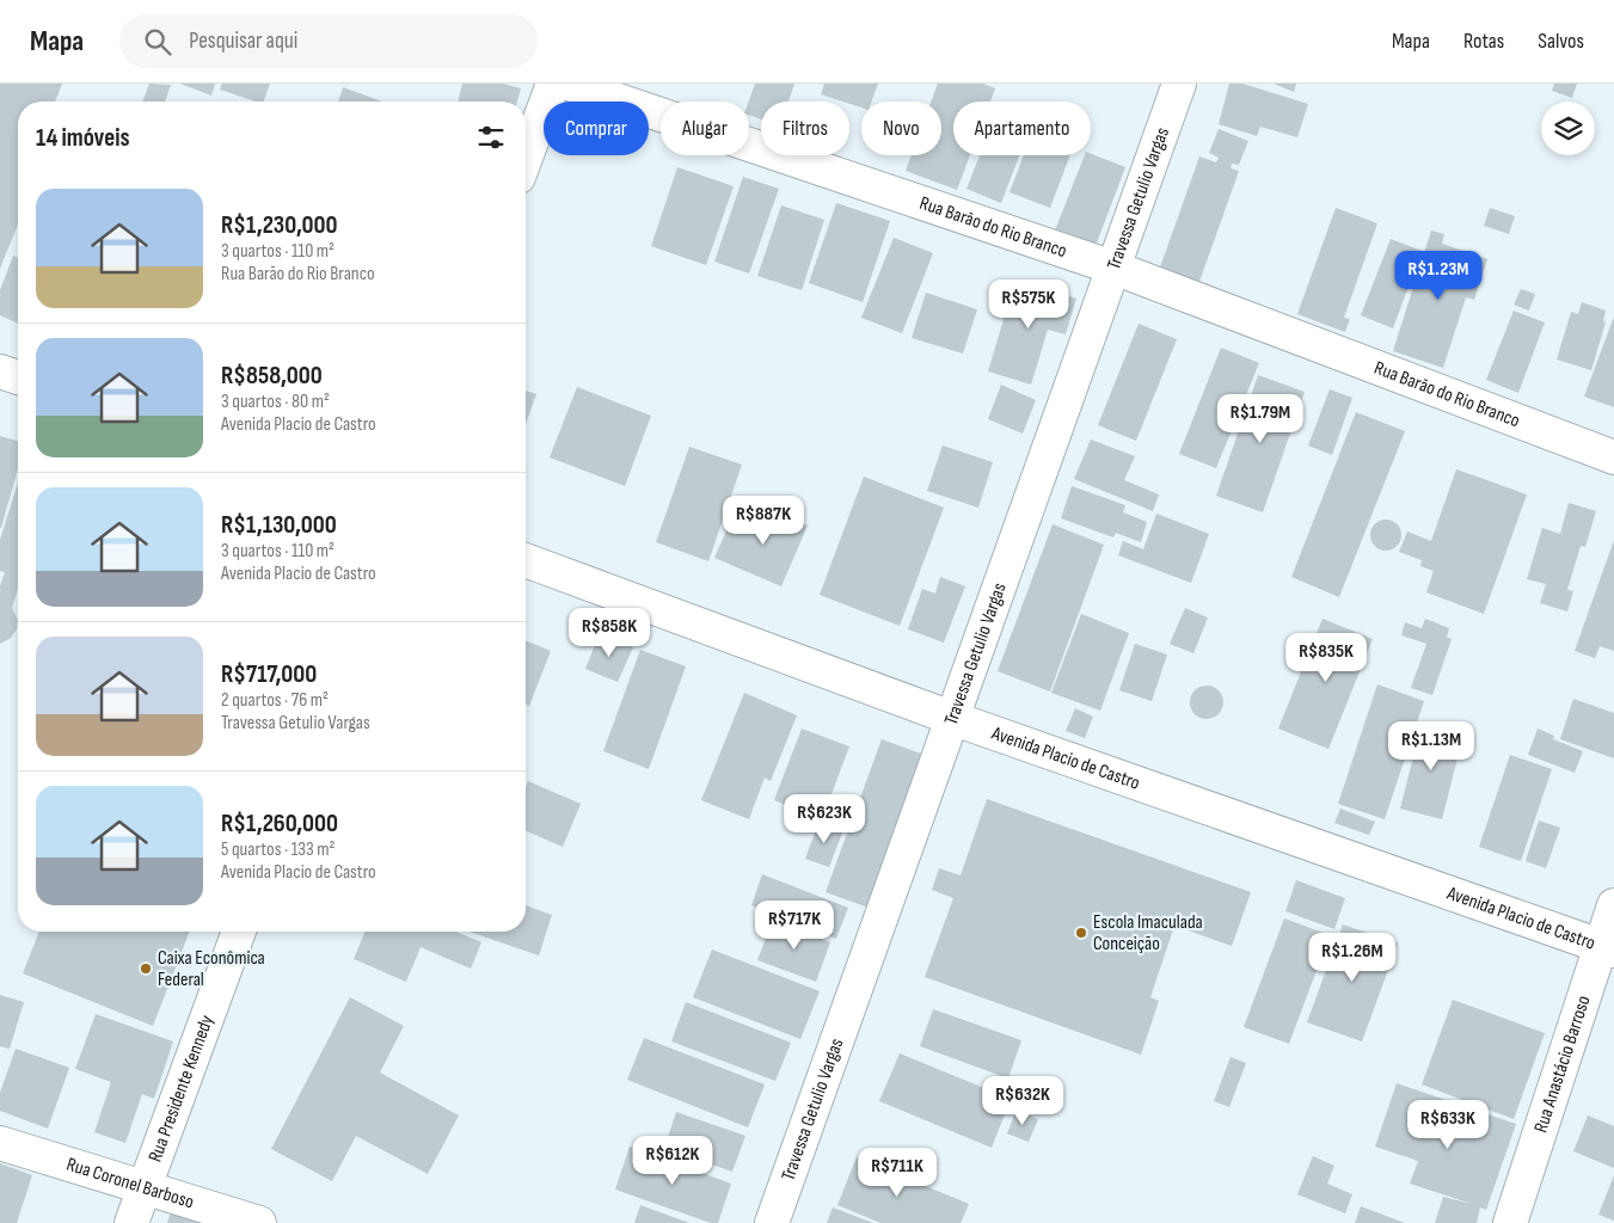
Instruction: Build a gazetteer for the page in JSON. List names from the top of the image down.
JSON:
{
  "streets": {
    "street": [
      "Travessa Getulio Vargas",
      "Rua Barão do Rio Branco",
      "Avenida Placio de Castro",
      "Rua Anastácio Barroso",
      "Rua Presidente Kennedy",
      "Rua Coronel Barboso"
    ]
  },
  "crossings": [
    ["Travessa Getulio Vargas", "Rua Barão do Rio Branco"],
    ["Travessa Getulio Vargas", "Avenida Placio de Castro"],
    ["Avenida Placio de Castro", "Rua Anastácio Barroso"],
    ["Rua Presidente Kennedy", "Rua Coronel Barboso"]
  ],
  "places": ["Escola Imaculada Conceição", "Caixa Econômica Federal"],
  "page": {
    "header": "Mapa",
    "search": "Pesquisar aqui",
    "nav": ["Mapa", "Rotas", "Salvos"],
    "chip": [
      "Comprar",
      "Alugar",
      "Filtros",
      "Novo",
      "Apartamento"
    ],
    "heading": "14 imóveis",
    "list": [
      {
        "name": "R$1,230,000",
        "note": "3 quartos · 110 m² · Rua Barão do Rio Branco"
      },
      {
        "name": "R$858,000",
        "note": "3 quartos · 80 m² · Avenida Placio de Castro"
      },
      {
        "name": "R$1,130,000",
        "note": "3 quartos · 110 m² · Avenida Placio de Castro"
      },
      {
        "name": "R$717,000",
        "note": "2 quartos · 76 m² · Travessa Getulio Vargas"
      },
      {
        "name": "R$1,260,000",
        "note": "5 quartos · 133 m² · Avenida Placio de Castro"
      }
    ],
    "price": [
      "R$1.23M",
      "R$575K",
      "R$1.79M",
      "R$887K",
      "R$858K",
      "R$835K",
      "R$1.13M",
      "R$623K",
      "R$717K",
      "R$1.26M",
      "R$632K",
      "R$633K",
      "R$612K",
      "R$711K"
    ]
  }
}
